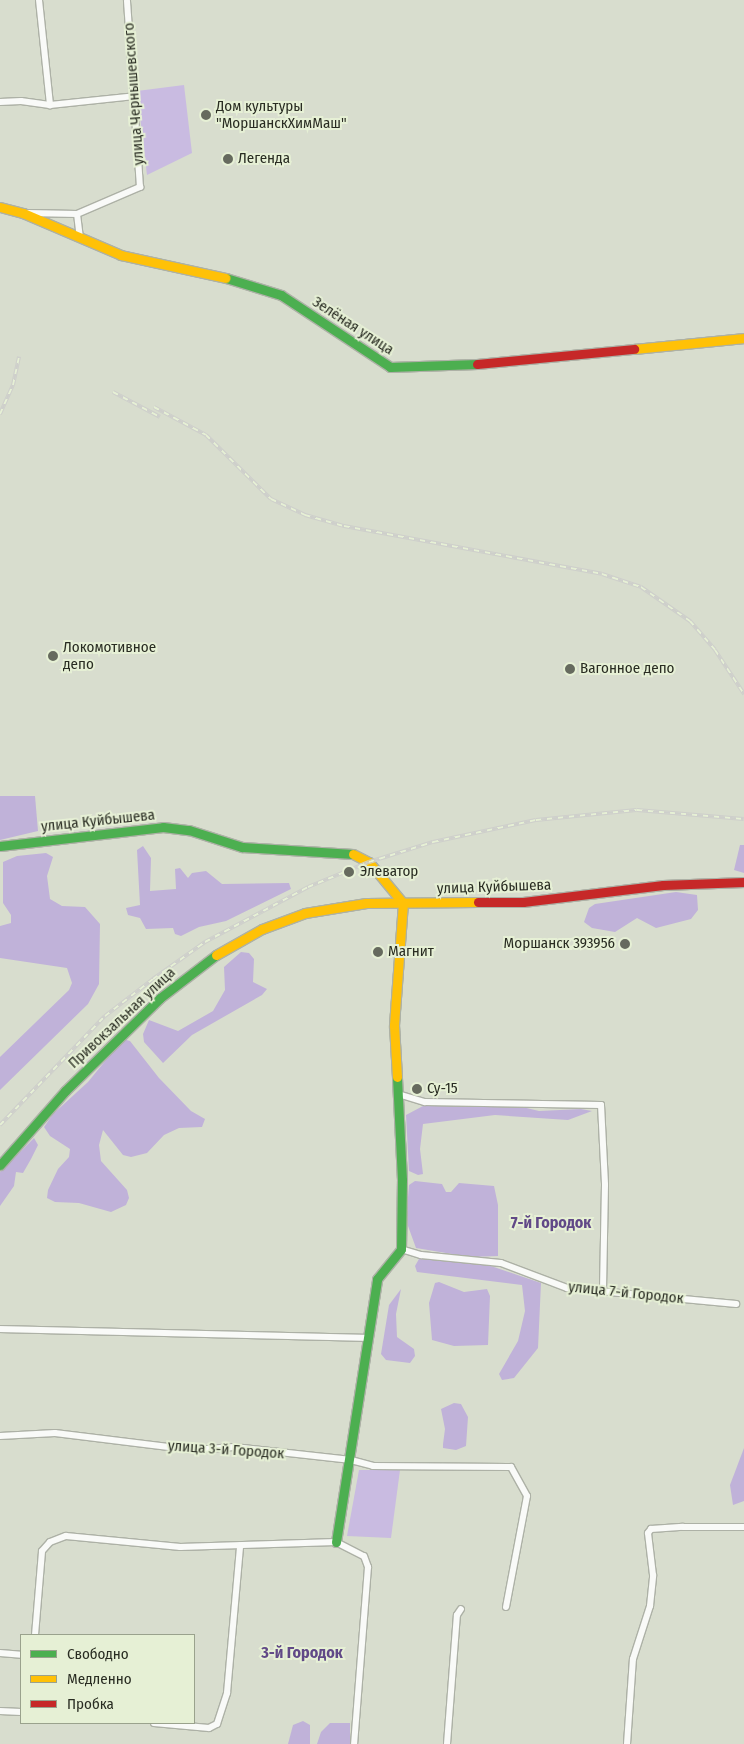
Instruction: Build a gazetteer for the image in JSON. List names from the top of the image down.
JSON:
{
  "streets": {
    "street": [
      "улица Чернышевского",
      "Зелёная улица",
      "улица Куйбышева",
      "Привокзальная улица",
      "улица 7-й Городок",
      "улица 3-й Городок"
    ]
  },
  "crossings": [
    ["улица Чернышевского", "Зелёная улица"],
    ["улица Куйбышева", "Привокзальная улица"]
  ],
  "districts": ["7-й Городок", "3-й Городок"],
  "places": [
    "Дом культуры \"МоршанскХимМаш\"",
    "Легенда",
    "Локомотивное депо",
    "Вагонное депо",
    "Элеватор",
    "Моршанск 393956",
    "Магнит",
    "Су-15"
  ],
  "legend": ["Свободно", "Медленно", "Пробка"]
}
